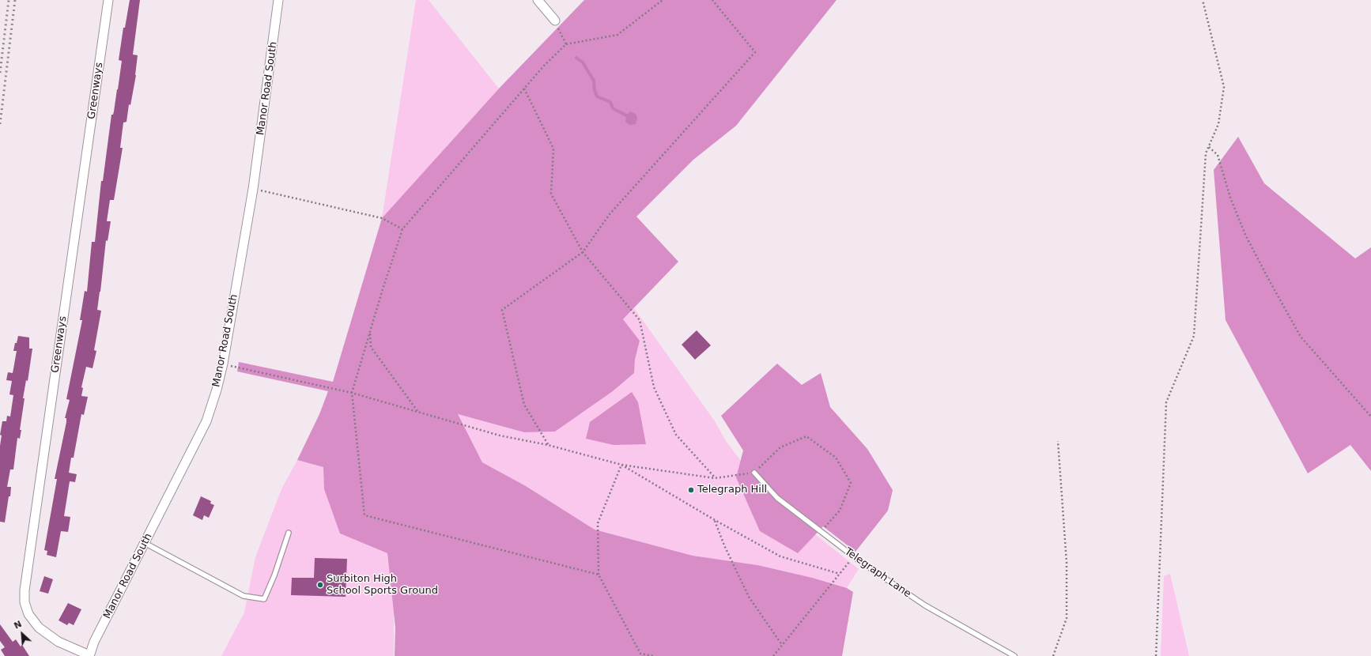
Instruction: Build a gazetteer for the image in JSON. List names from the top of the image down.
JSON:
{
  "streets": {
    "street": ["Manor Road South", "Greenways"],
    "lane": ["Telegraph Lane"]
  },
  "crossings": [
    ["Manor Road South", "Greenways"]
  ],
  "places": ["Telegraph Hill", "Surbiton High School Sports Ground"],
  "north": "top left"
}
